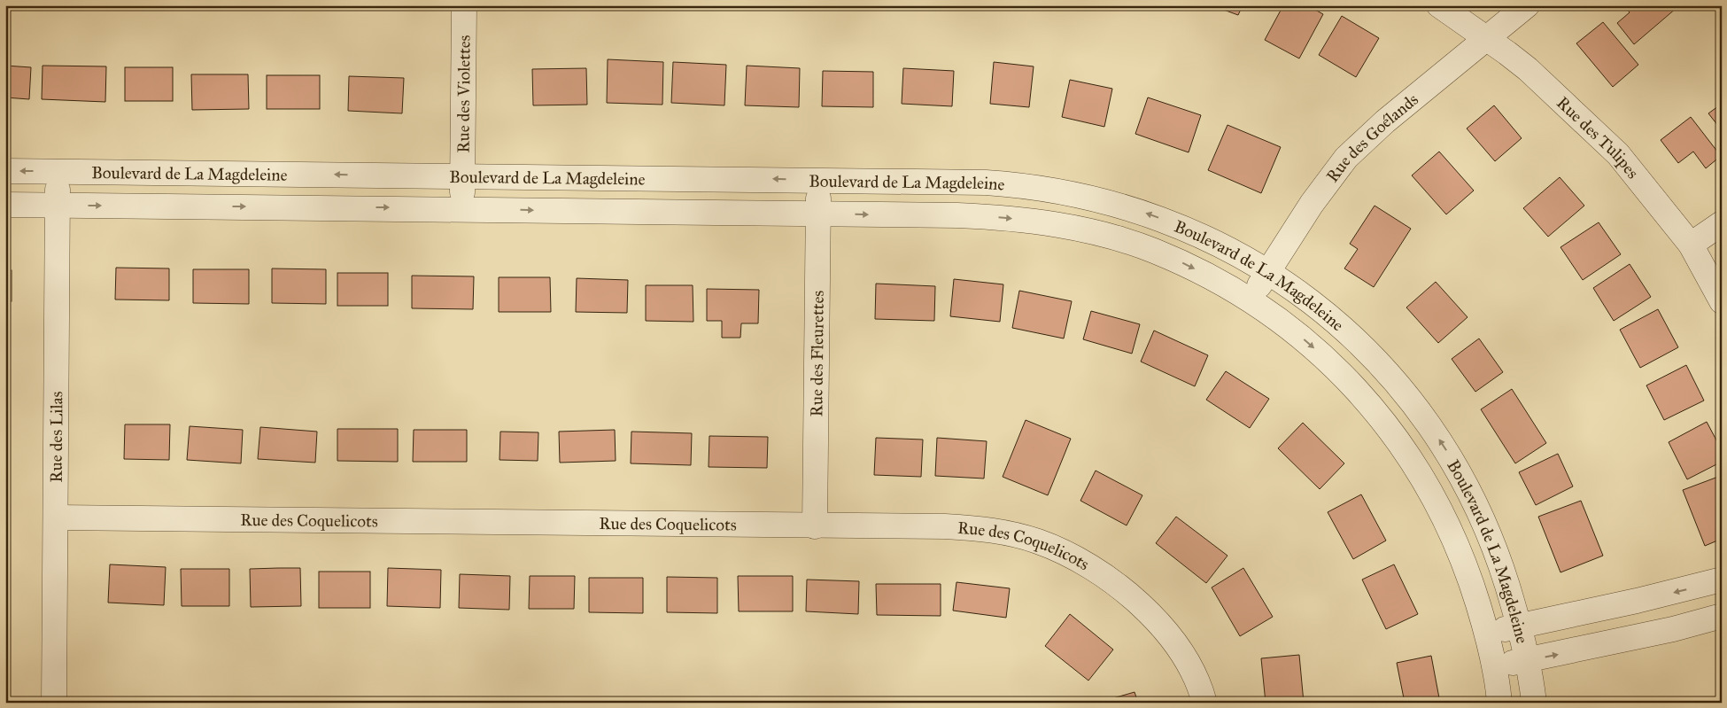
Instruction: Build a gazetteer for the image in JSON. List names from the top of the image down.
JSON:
{
  "streets": {
    "street": [
      "Rue des Violettes",
      "Rue des Tulipes",
      "Rue des Goélands",
      "Boulevard de La Magdeleine",
      "Rue des Fleurettes",
      "Rue des Lilas",
      "Rue des Coquelicots"
    ]
  },
  "crossings": [
    ["Rue des Violettes", "Boulevard de La Magdeleine"],
    ["Rue des Tulipes", "Rue des Goélands"],
    ["Rue des Goélands", "Boulevard de La Magdeleine"],
    ["Boulevard de La Magdeleine", "Rue des Fleurettes"],
    ["Boulevard de La Magdeleine", "Rue des Lilas"],
    ["Rue des Fleurettes", "Rue des Coquelicots"],
    ["Rue des Lilas", "Rue des Coquelicots"]
  ]
}
